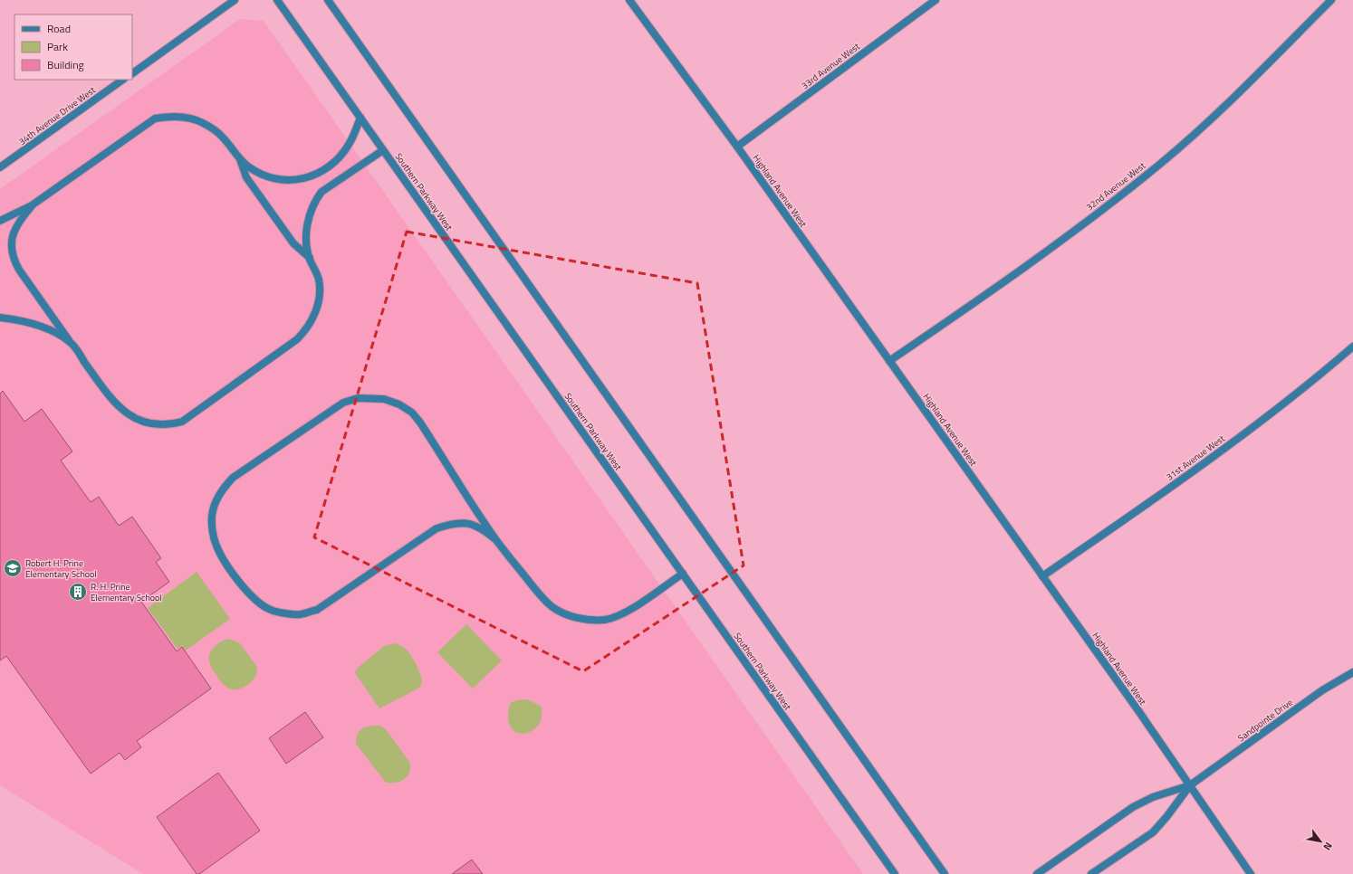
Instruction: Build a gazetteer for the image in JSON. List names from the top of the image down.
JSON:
{
  "streets": {
    "street": [
      "33rd Avenue West",
      "34th Avenue Drive West",
      "32nd Avenue West",
      "Highland Avenue West",
      "Southern Parkway West",
      "31st Avenue West",
      "Sandpointe Drive"
    ]
  },
  "crossings": [
    ["33rd Avenue West", "Highland Avenue West"],
    ["32nd Avenue West", "Highland Avenue West"],
    ["Highland Avenue West", "31st Avenue West"],
    ["Highland Avenue West", "Sandpointe Drive"]
  ],
  "places": {
    "school or university": ["Robert H. Prine Elementary School"],
    "building": ["R. H. Prine Elementary School"]
  },
  "legend": ["Road", "Park", "Building"],
  "north": "bottom right"
}
